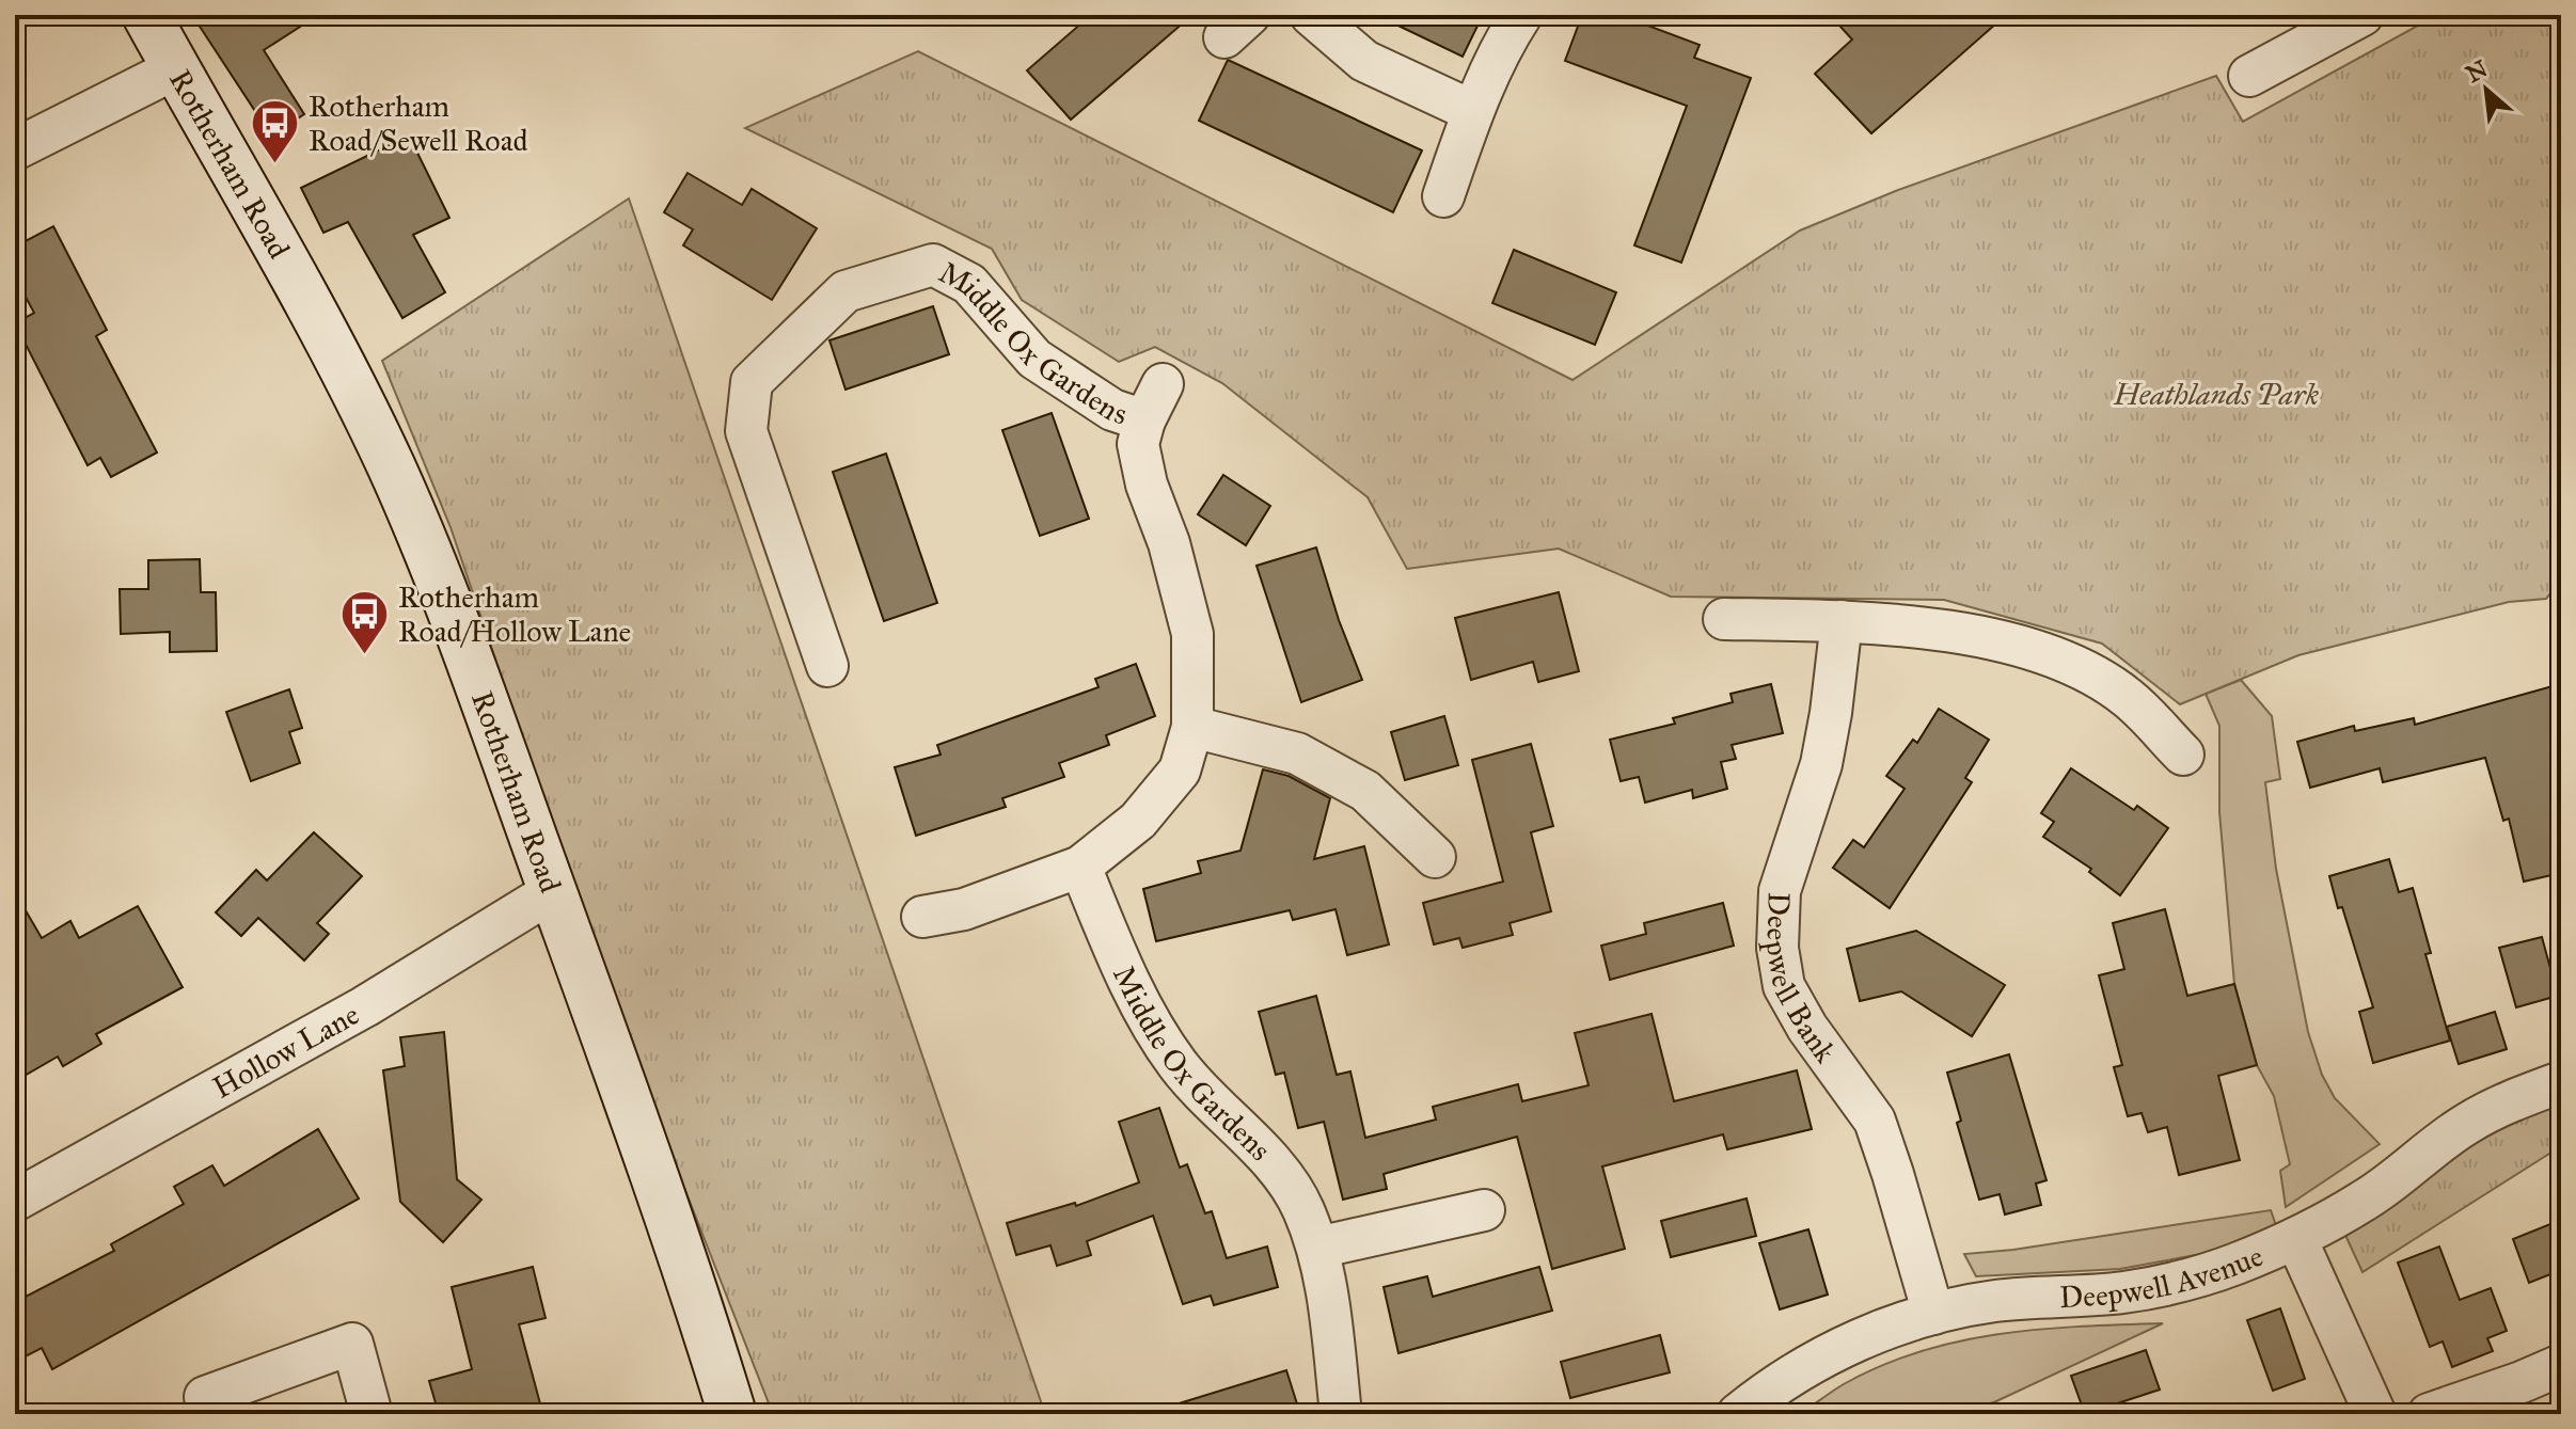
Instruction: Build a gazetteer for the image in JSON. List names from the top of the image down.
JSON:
{
  "streets": {
    "main road": ["Rotherham Road"],
    "street": [
      "Middle Ox Gardens",
      "Deepwell Bank",
      "Hollow Lane",
      "Deepwell Avenue"
    ]
  },
  "crossings": [
    ["Rotherham Road", "Hollow Lane"],
    ["Deepwell Bank", "Deepwell Avenue"]
  ],
  "parks": ["Heathlands Park"],
  "places": {
    "bus stop": ["Rotherham Road/Sewell Road", "Rotherham Road/Hollow Lane"]
  },
  "north": "top left"
}
